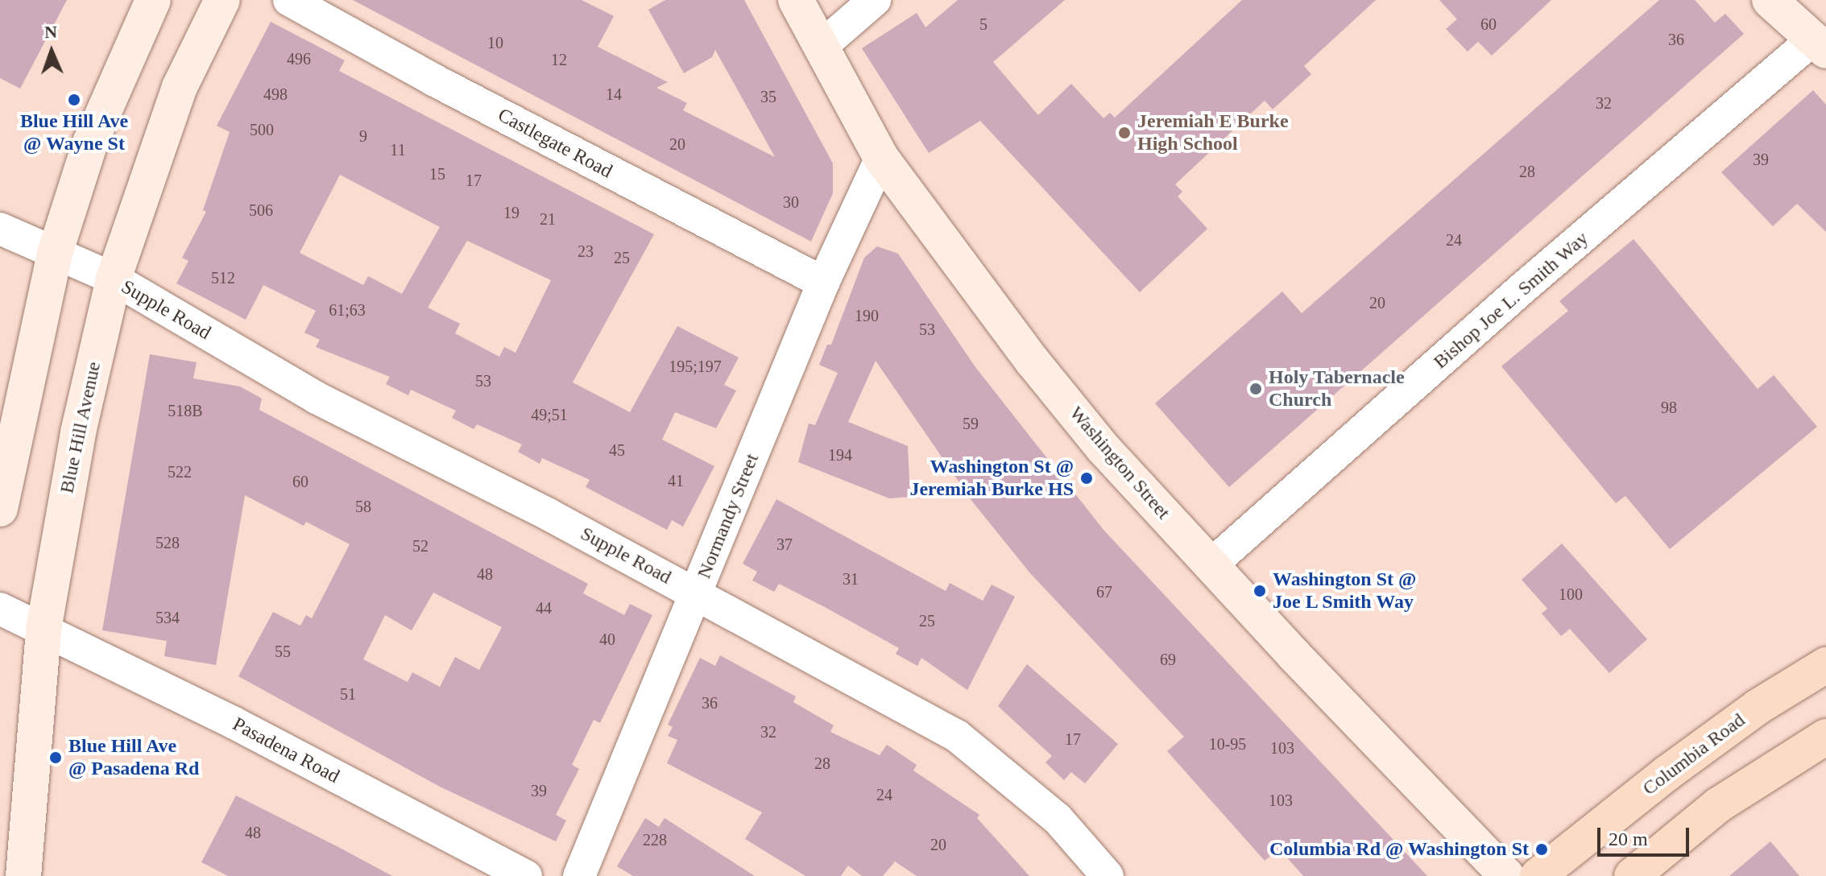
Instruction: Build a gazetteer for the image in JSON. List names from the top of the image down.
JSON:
{
  "streets": {
    "main road": ["Blue Hill Avenue", "Washington Street", "Columbia Road"],
    "street": [
      "Castlegate Road",
      "Bishop Joe L. Smith Way",
      "Supple Road",
      "Normandy Street",
      "Pasadena Road"
    ]
  },
  "crossings": [
    ["Castlegate Road", "Normandy Street"],
    ["Bishop Joe L. Smith Way", "Washington Street"],
    ["Supple Road", "Blue Hill Avenue"],
    ["Supple Road", "Normandy Street"],
    ["Blue Hill Avenue", "Pasadena Road"],
    ["Washington Street", "Normandy Street"]
  ],
  "places": [
    "Blue Hill Ave @ Wayne St",
    "Jeremiah E Burke High School",
    "Holy Tabernacle Church",
    "Washington St @ Jeremiah Burke HS",
    "Washington St @ Joe L Smith Way",
    "Blue Hill Ave @ Pasadena Rd",
    "Columbia Rd @ Washington St"
  ],
  "house_numbers": [
    "5",
    "60",
    "36",
    "10",
    "496",
    "12",
    "498",
    "14",
    "35",
    "32",
    "500",
    "9",
    "20",
    "11",
    "39",
    "28",
    "15",
    "17",
    "30",
    "506",
    "19",
    "21",
    "24",
    "23",
    "25",
    "512",
    "20",
    "61;63",
    "190",
    "53",
    "195;197",
    "53",
    "98",
    "518B",
    "49;51",
    "59",
    "45",
    "194",
    "522",
    "41",
    "60",
    "58",
    "528",
    "37",
    "52",
    "48",
    "31",
    "67",
    "100",
    "44",
    "534",
    "25",
    "40",
    "55",
    "69",
    "51",
    "36",
    "32",
    "17",
    "10-95",
    "103",
    "28",
    "39",
    "24",
    "103",
    "48",
    "228",
    "20"
  ],
  "scale_bar": "20 m",
  "north": "top"
}
